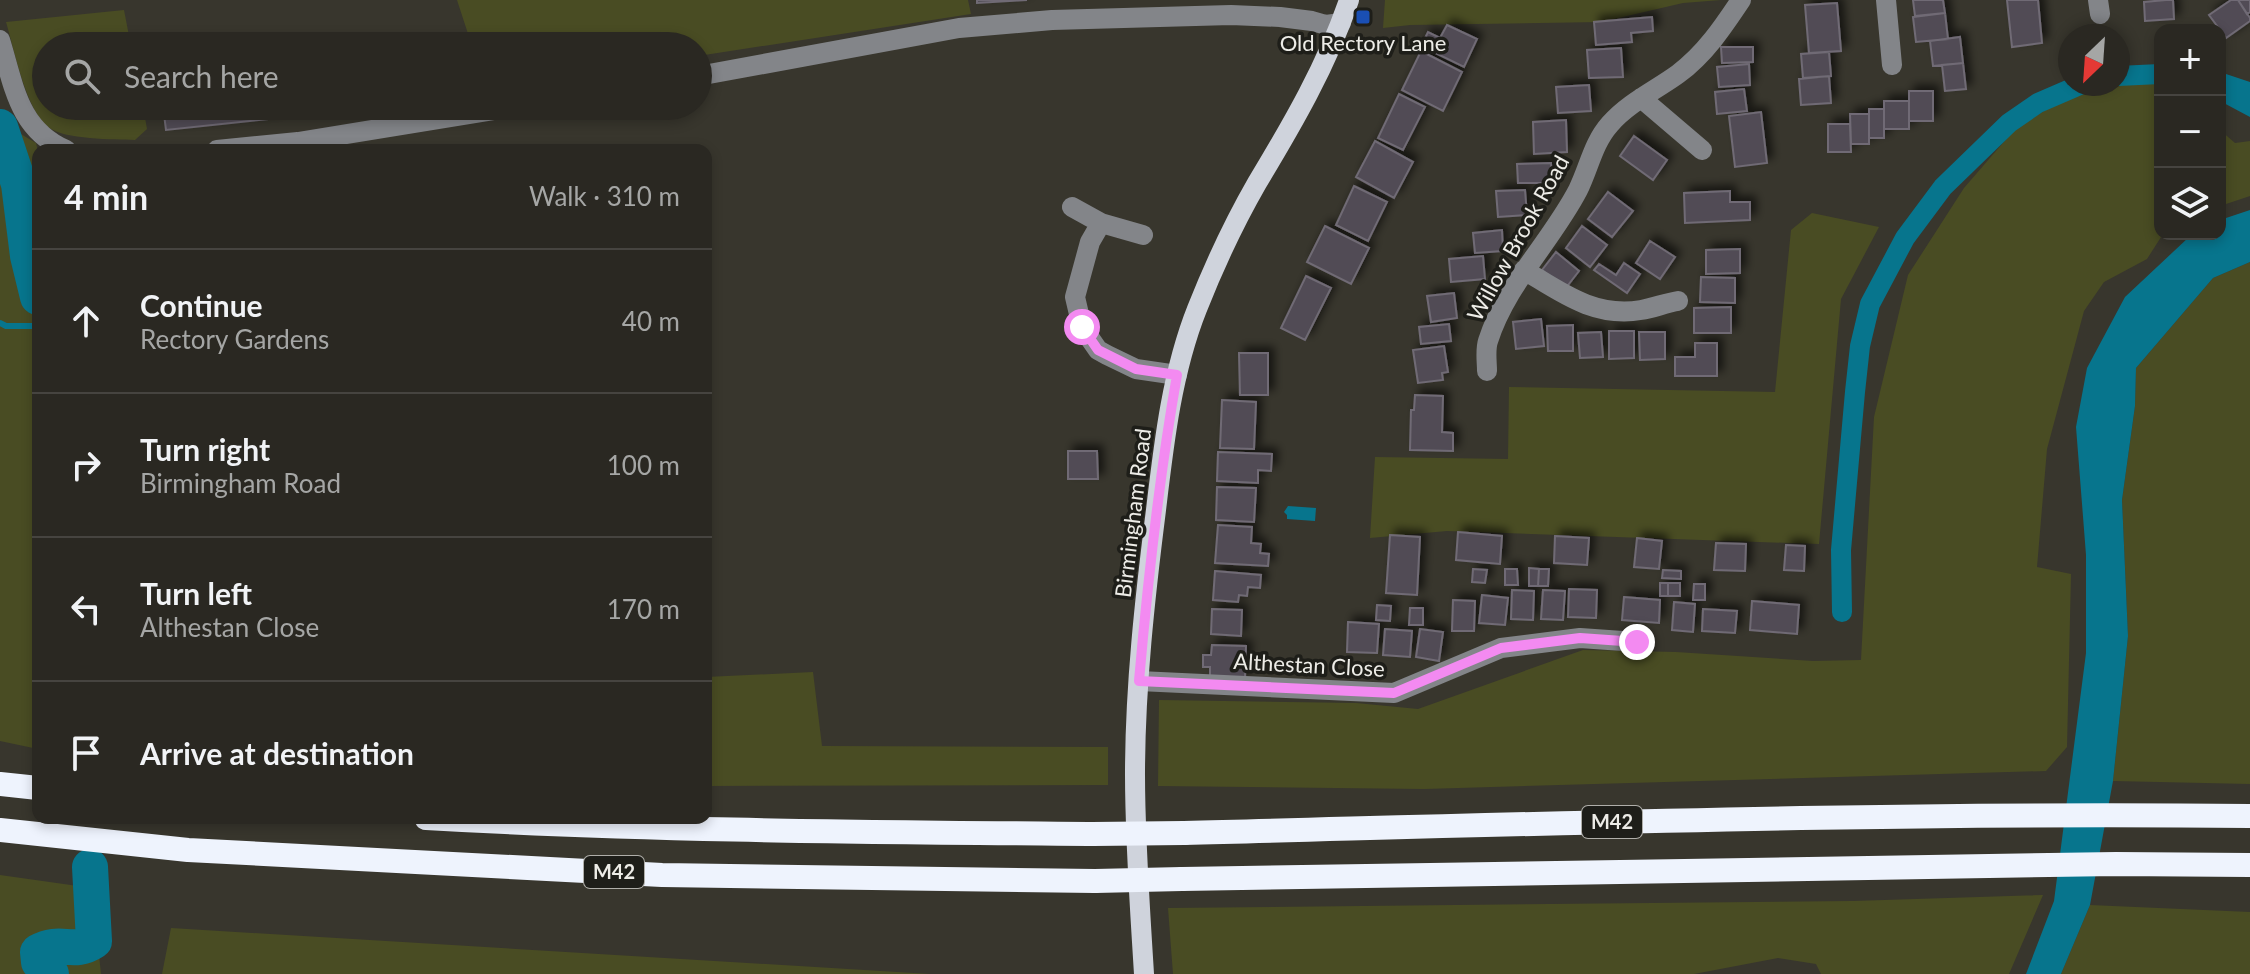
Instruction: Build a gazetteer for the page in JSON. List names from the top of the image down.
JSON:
{
  "streets": {
    "highway": ["M42"],
    "main road": ["Birmingham Road"],
    "street": ["Willow Brook Road", "Althestan Close"]
  },
  "crossings": [
    ["Birmingham Road", "Althestan Close"]
  ],
  "places": {
    "transit": ["Old Rectory Lane"]
  },
  "north": "bottom left",
  "page": {
    "map_buttons": ["+", "−"],
    "search": "Search here",
    "heading": ["4 min", "Walk · 310 m"],
    "list": [
      ["Continue", "Rectory Gardens", "40 m"],
      ["Turn right", "Birmingham Road", "100 m"],
      ["Turn left", "Althestan Close", "170 m"],
      "Arrive at destination"
    ]
  }
}
